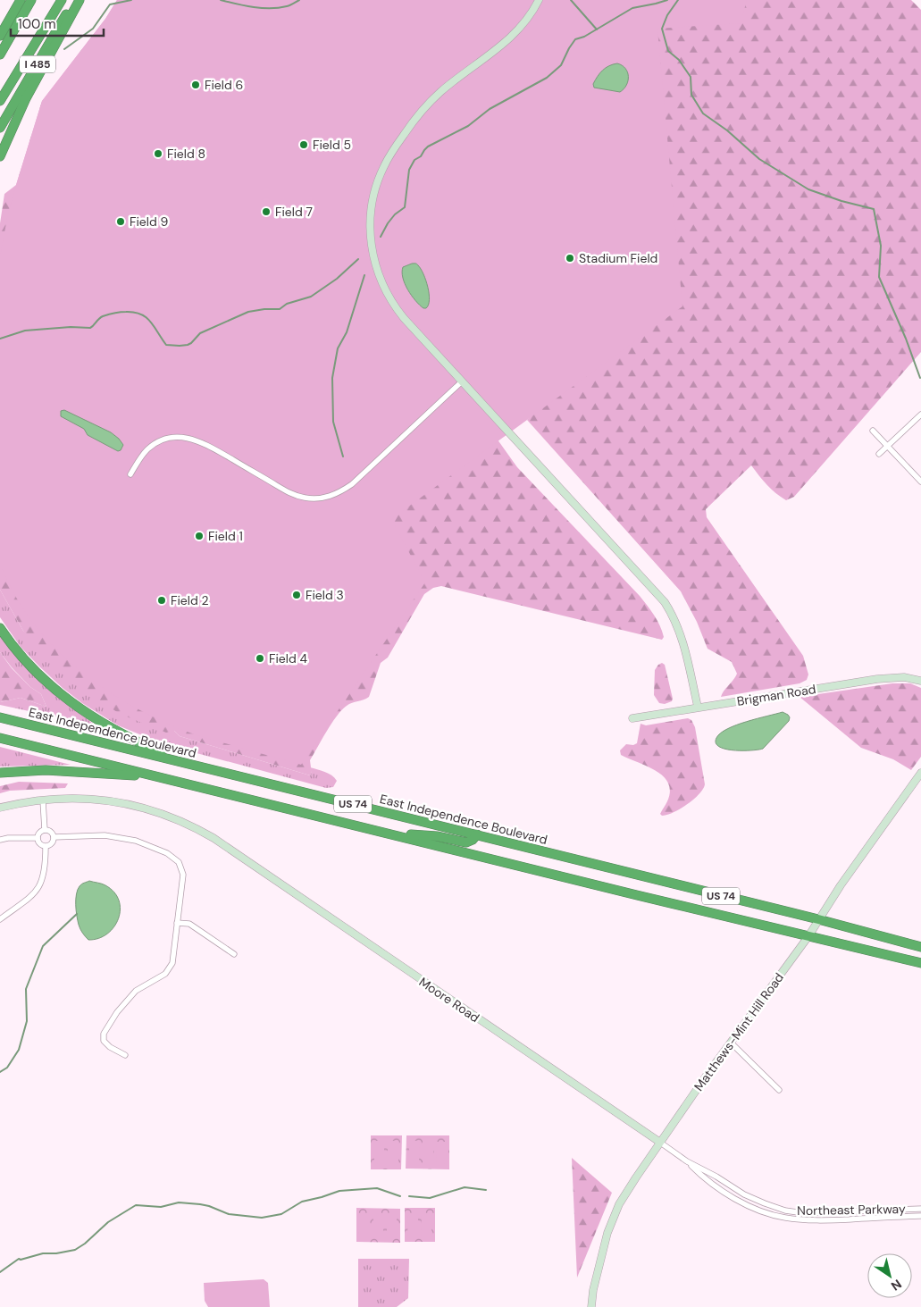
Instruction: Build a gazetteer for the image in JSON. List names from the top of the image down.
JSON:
{
  "streets": {
    "highway": ["I 485", "East Independence Boulevard", "US 74"],
    "street": [
      "Brigman Road",
      "Moore Road",
      "Matthews-Mint Hill Road",
      "Northeast Parkway"
    ]
  },
  "crossings": [
    ["East Independence Boulevard", "Matthews-Mint Hill Road"],
    ["US 74", "Matthews-Mint Hill Road"],
    ["Moore Road", "Matthews-Mint Hill Road"],
    ["Moore Road", "Northeast Parkway"],
    ["Matthews-Mint Hill Road", "Northeast Parkway"]
  ],
  "places": [
    "Field 6",
    "Field 5",
    "Field 8",
    "Field 7",
    "Field 9",
    "Stadium Field",
    "Field 1",
    "Field 3",
    "Field 2",
    "Field 4"
  ],
  "scale_bar": "100 m",
  "north": "bottom right"
}
